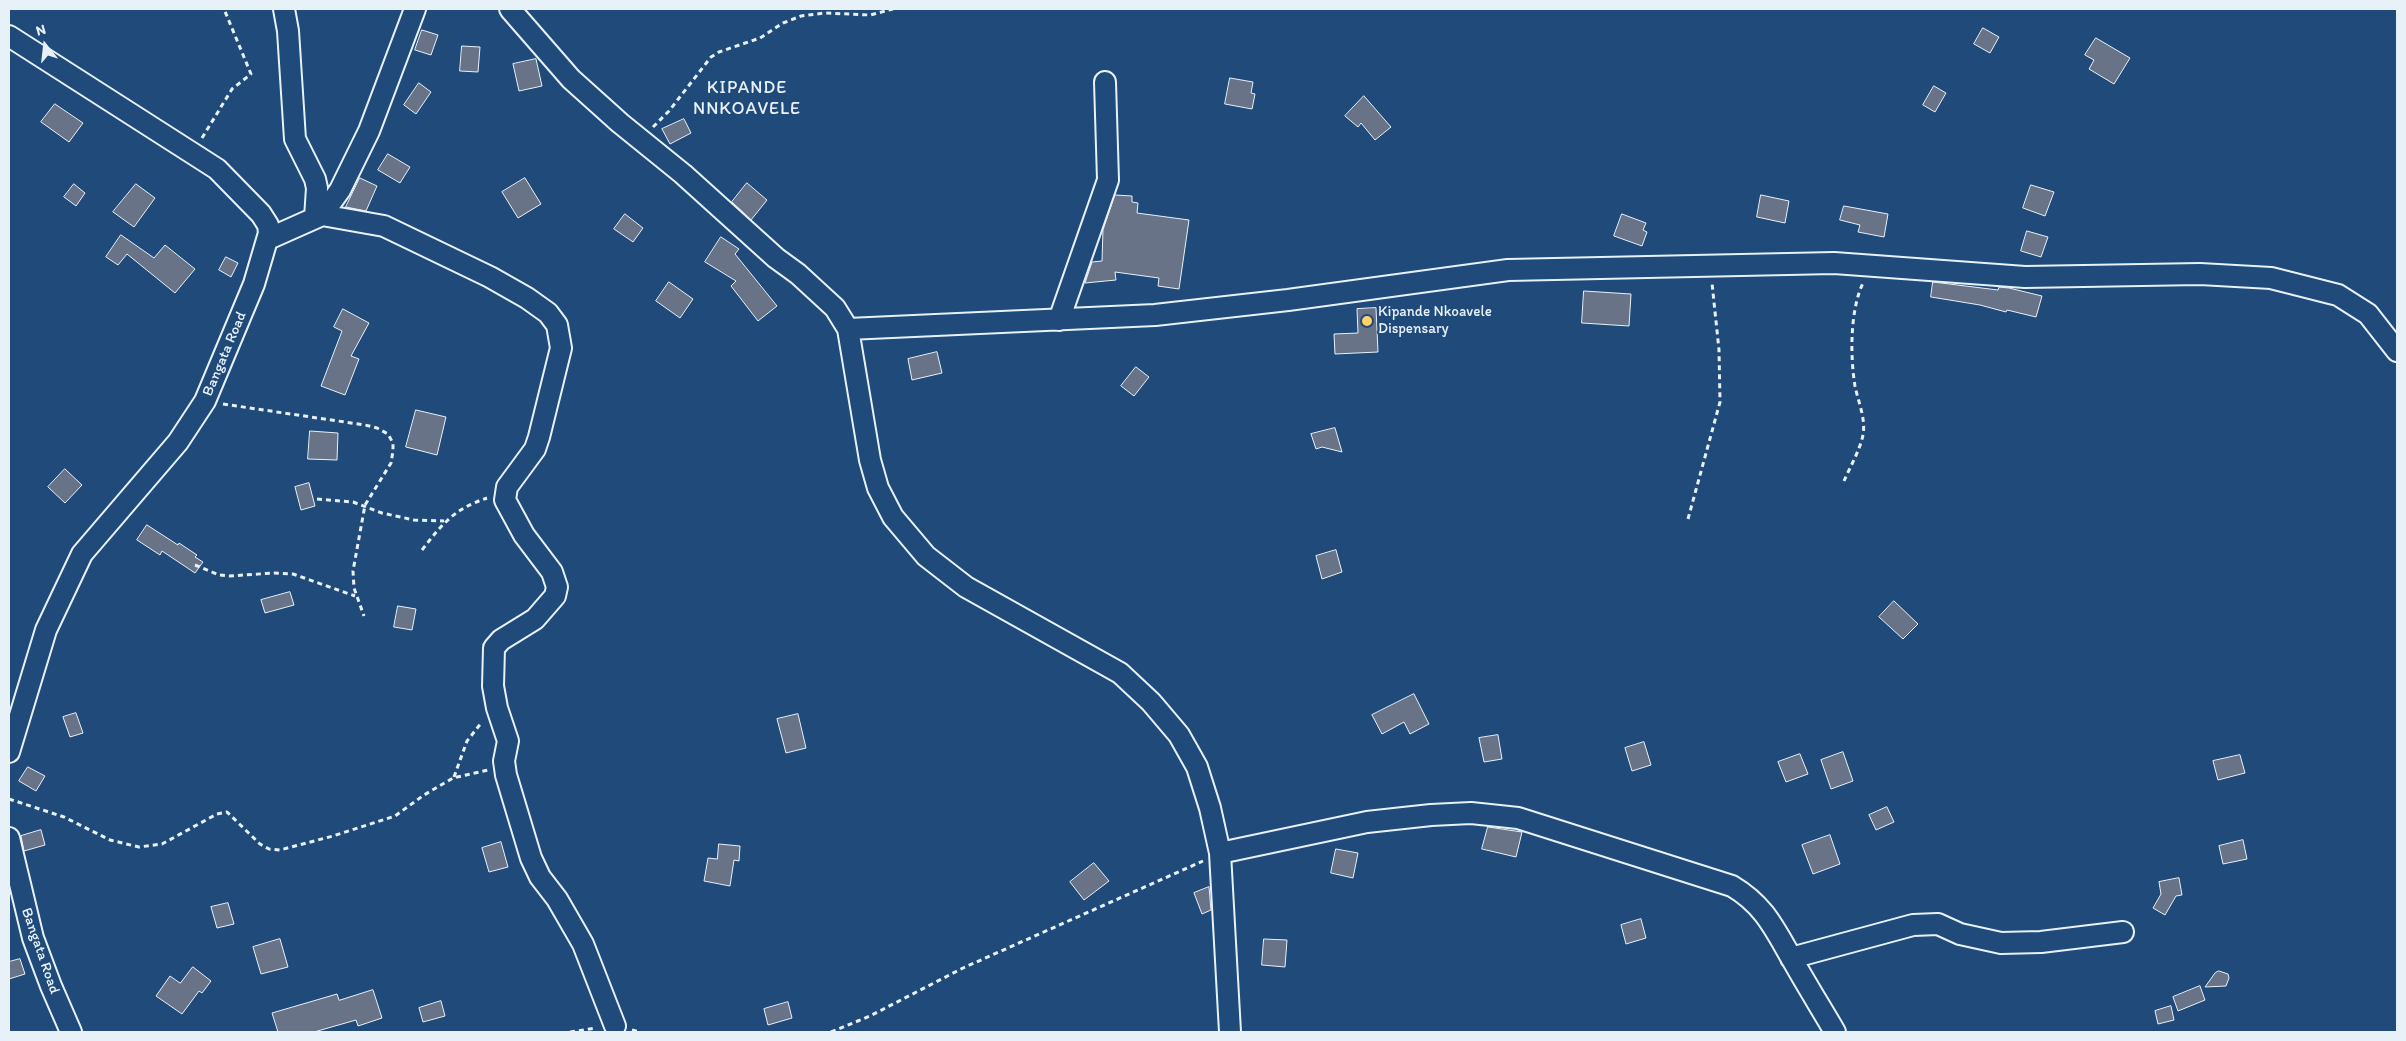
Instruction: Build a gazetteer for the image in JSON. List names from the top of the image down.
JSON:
{
  "streets": {
    "street": ["Bangata Road"]
  },
  "districts": ["KIPANDE NNKOAVELE"],
  "places": ["Kipande Nkoavele Dispensary"],
  "north": "top"
}
